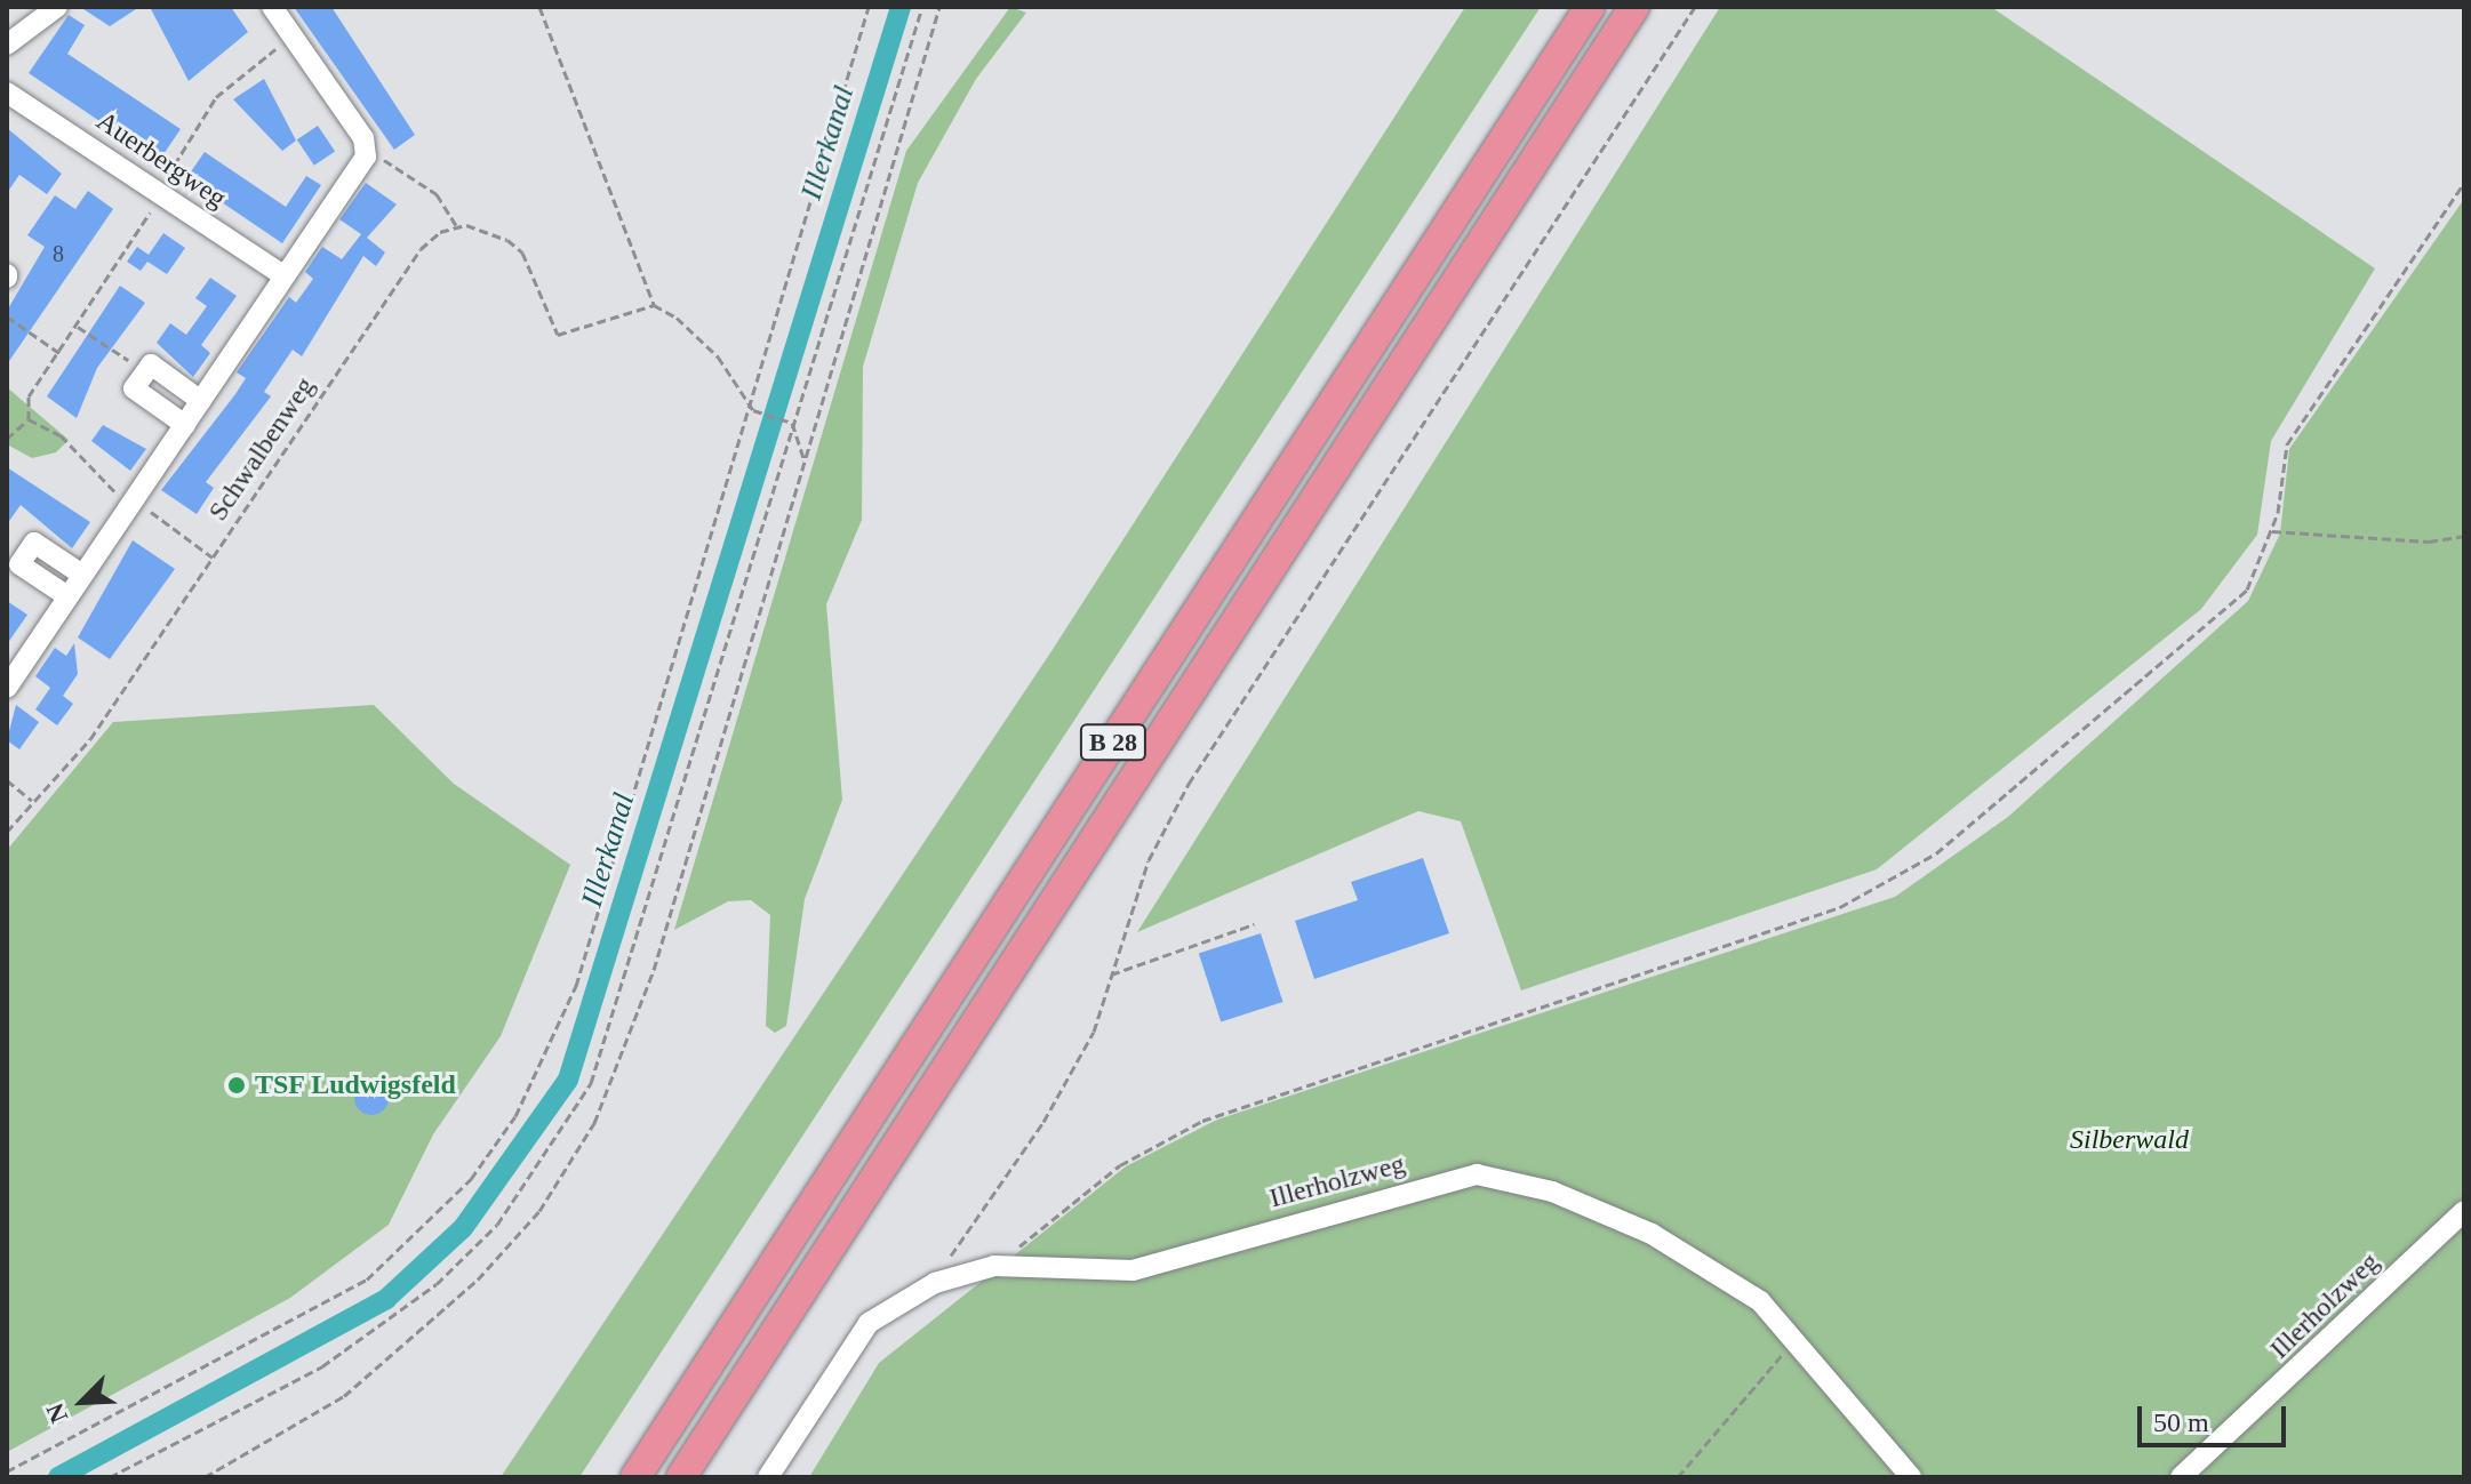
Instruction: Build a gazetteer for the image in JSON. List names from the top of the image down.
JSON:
{
  "streets": {
    "highway": ["B 28"],
    "street": ["Auerbergweg", "Illerholzweg"],
    "path": ["Schwalbenweg"]
  },
  "water": ["Illerkanal"],
  "parks": ["Silberwald"],
  "places": ["TSF Ludwigsfeld"],
  "house_numbers": ["8"],
  "scale_bar": "50 m",
  "north": "bottom left"
}
